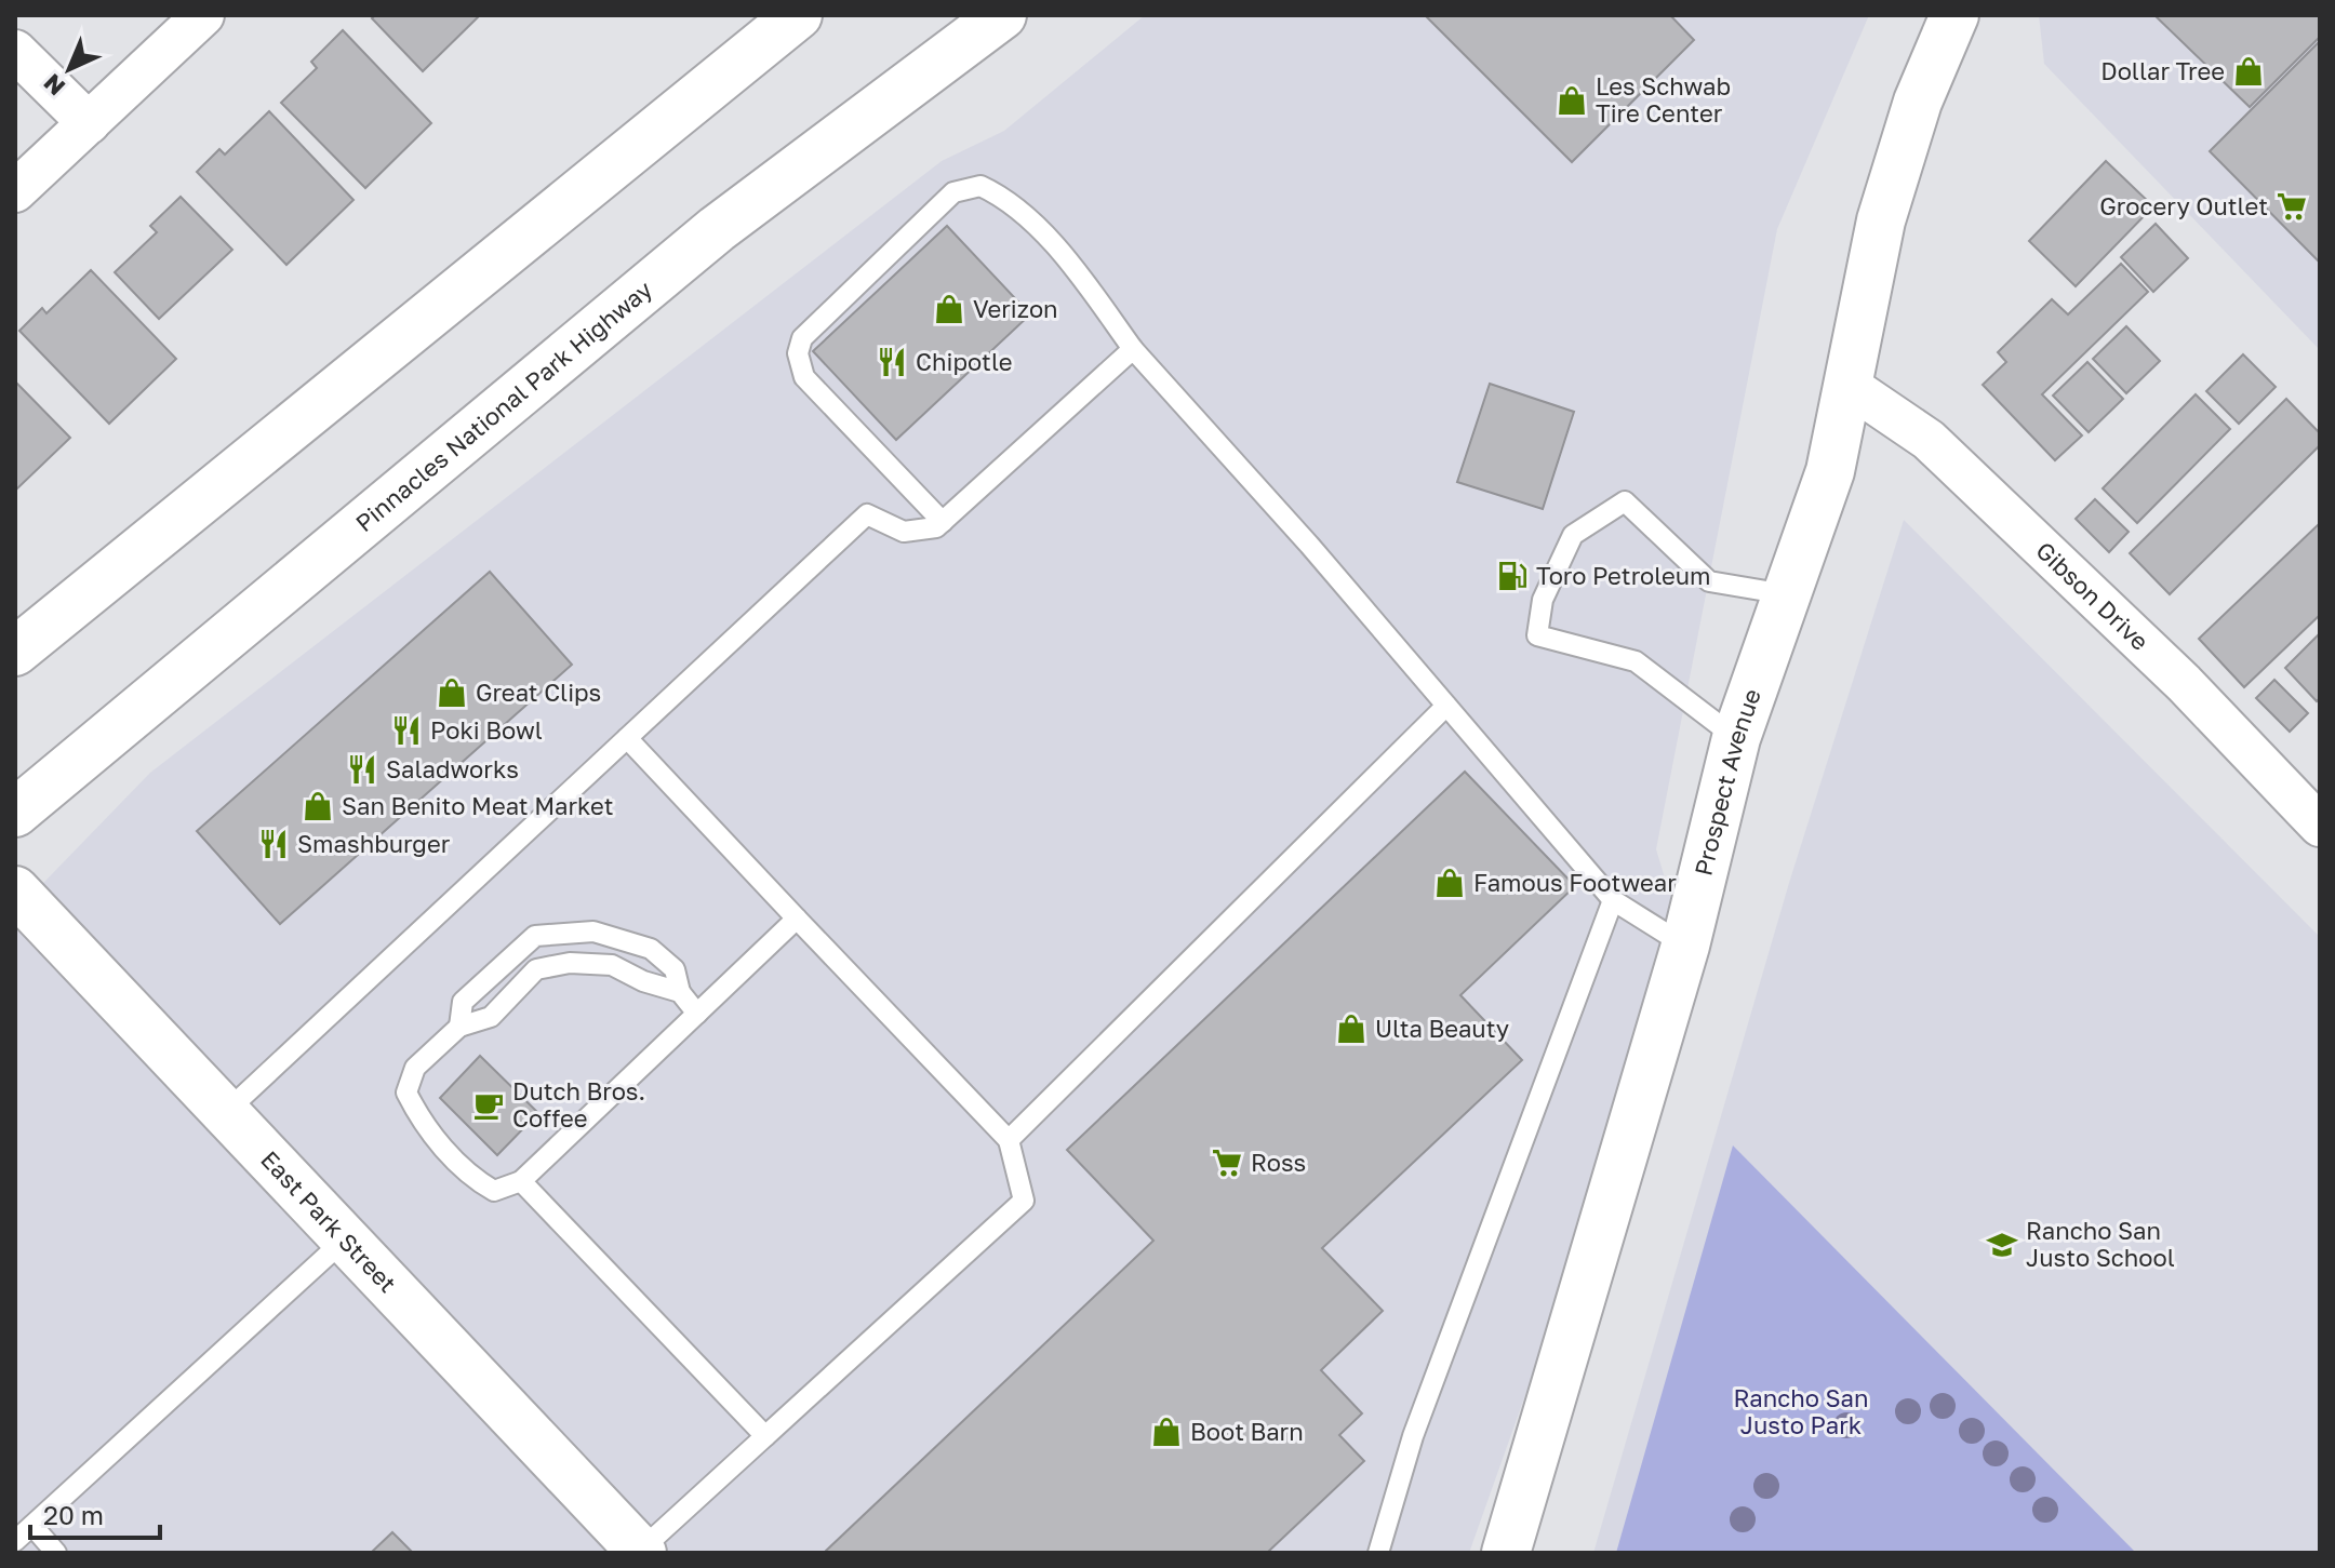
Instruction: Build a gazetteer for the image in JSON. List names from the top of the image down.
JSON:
{
  "streets": {
    "street": [
      "Pinnacles National Park Highway",
      "Gibson Drive",
      "Prospect Avenue",
      "East Park Street"
    ]
  },
  "crossings": [
    ["Gibson Drive", "Prospect Avenue"]
  ],
  "parks": ["Rancho San Justo Park"],
  "places": {
    "shop": [
      "Dollar Tree",
      "Les Schwab Tire Center",
      "Verizon",
      "Great Clips",
      "San Benito Meat Market",
      "Famous Footwear",
      "Ulta Beauty",
      "Boot Barn"
    ],
    "supermarket": ["Grocery Outlet", "Ross"],
    "restaurant": [
      "Chipotle",
      "Poki Bowl",
      "Saladworks",
      "Smashburger"
    ],
    "fuel station": ["Toro Petroleum"],
    "cafe": ["Dutch Bros. Coffee"],
    "school or university": ["Rancho San Justo School"]
  },
  "scale_bar": "20 m",
  "north": "bottom left"
}
